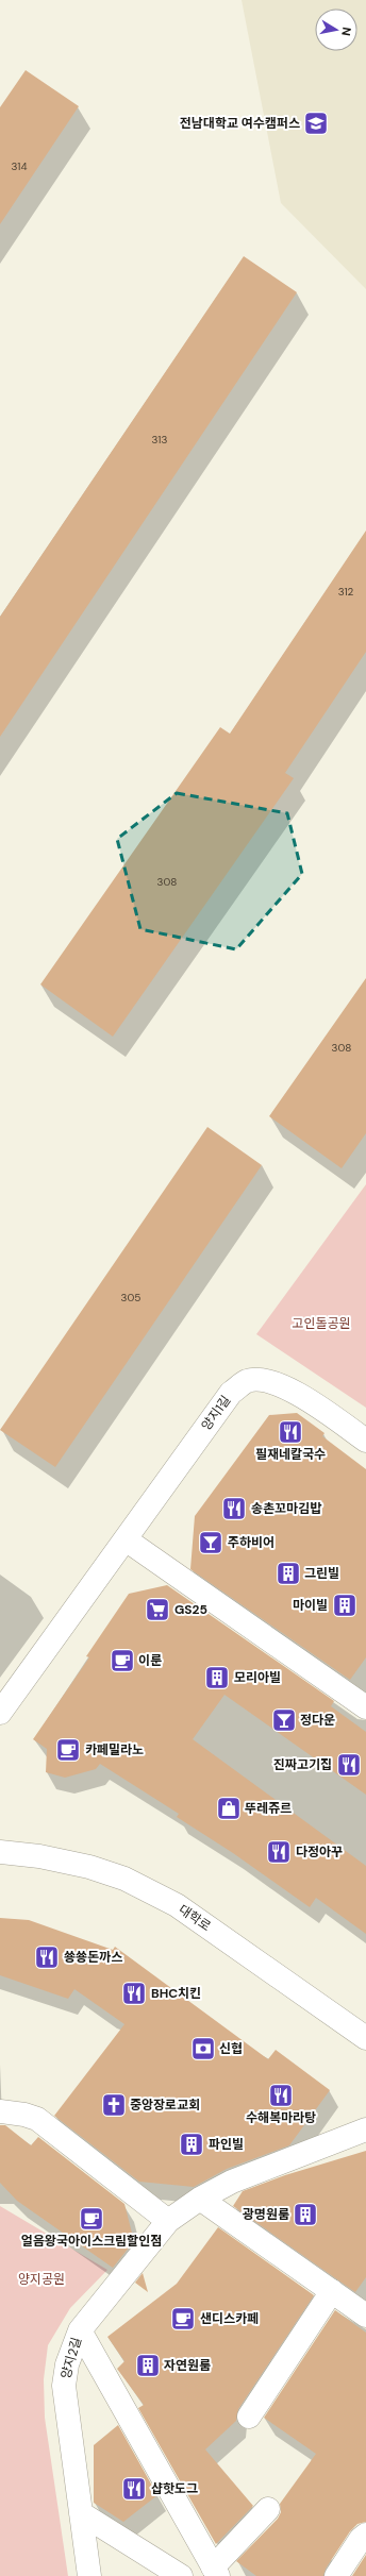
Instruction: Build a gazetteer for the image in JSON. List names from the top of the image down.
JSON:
{
  "streets": {
    "street": ["양지1길", "대학로", "양지2길"]
  },
  "parks": ["고인돌공원", "양지공원"],
  "places": {
    "school or university": ["전남대학교 여수캠퍼스"],
    "restaurant": [
      "필재네칼국수",
      "송촌꼬마김밥",
      "진짜고기집",
      "다정아꾸",
      "쑝쑝돈까스",
      "BHC치킨",
      "수해복마라탕",
      "샵핫도그"
    ],
    "bar": ["주하비어", "정다운"],
    "building": [
      "그린빌",
      "마이빌",
      "모리아빌",
      "파인빌",
      "광명원룸",
      "자연원룸"
    ],
    "supermarket": ["GS25"],
    "cafe": [
      "이룬",
      "카페밀라노",
      "얼음왕국아이스크림할인점",
      "샌디스카페"
    ],
    "shop": ["뚜레쥬르"],
    "bank": ["신협"],
    "church": ["중앙장로교회"]
  },
  "house_numbers": [
    "314",
    "313",
    "312",
    "308",
    "308",
    "305"
  ],
  "north": "right"
}
